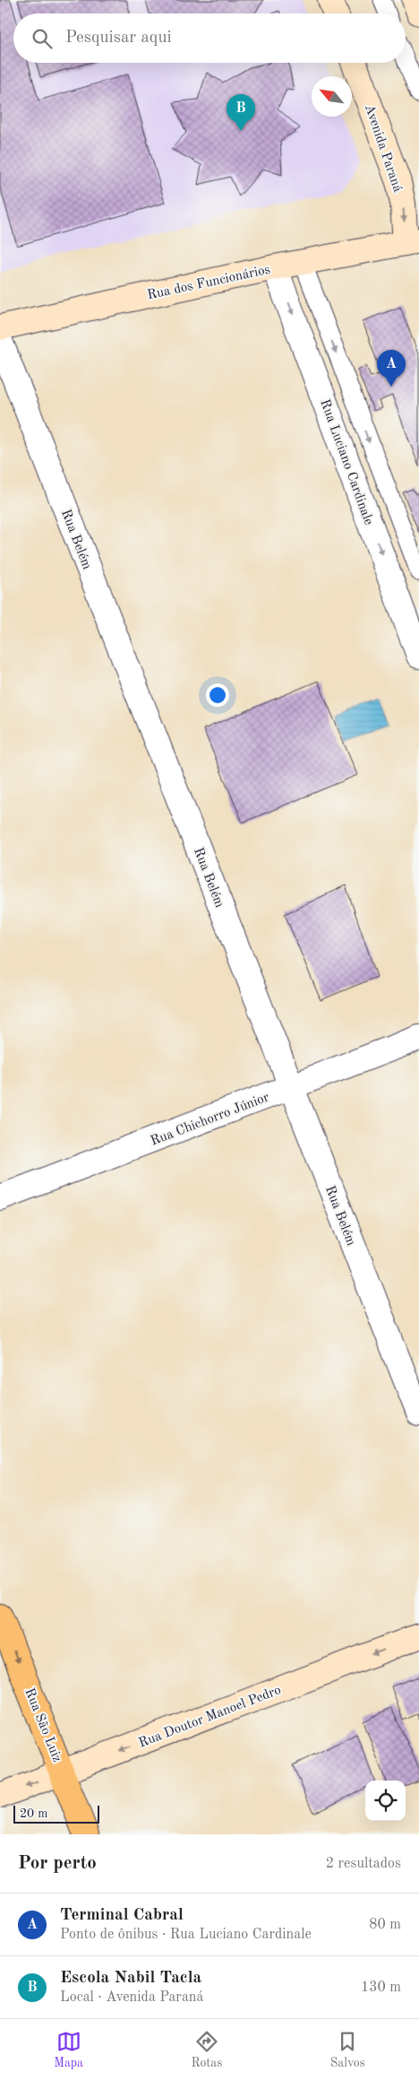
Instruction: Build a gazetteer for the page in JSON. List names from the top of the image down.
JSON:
{
  "streets": {
    "main road": ["Rua São Luiz"],
    "street": [
      "Avenida Paraná",
      "Rua dos Funcionários",
      "Rua Luciano Cardinale",
      "Rua Belém",
      "Rua Chichorro Júnior",
      "Rua Doutor Manoel Pedro"
    ]
  },
  "crossings": [
    ["Avenida Paraná", "Rua dos Funcionários"],
    ["Rua dos Funcionários", "Rua Luciano Cardinale"],
    ["Rua Belém", "Rua Chichorro Júnior"],
    ["Rua Doutor Manoel Pedro", "Rua São Luiz"]
  ],
  "one_way": [
    "Avenida Paraná",
    "Rua Luciano Cardinale",
    "Rua Doutor Manoel Pedro",
    "Rua São Luiz"
  ],
  "scale_bar": "20 m",
  "north": "top left",
  "page": {
    "search": "Pesquisar aqui",
    "pins": ["B", "A"],
    "scale": "20 m",
    "heading": ["Por perto", "2 resultados"],
    "list": [
      {
        "mark": "A",
        "name": "Terminal Cabral",
        "note": "Ponto de ônibus · Rua Luciano Cardinale",
        "value": "80 m"
      },
      {
        "mark": "B",
        "name": "Escola Nabil Tacla",
        "note": "Local · Avenida Paraná",
        "value": "130 m"
      }
    ],
    "nav": ["Mapa", "Rotas", "Salvos"]
  }
}
